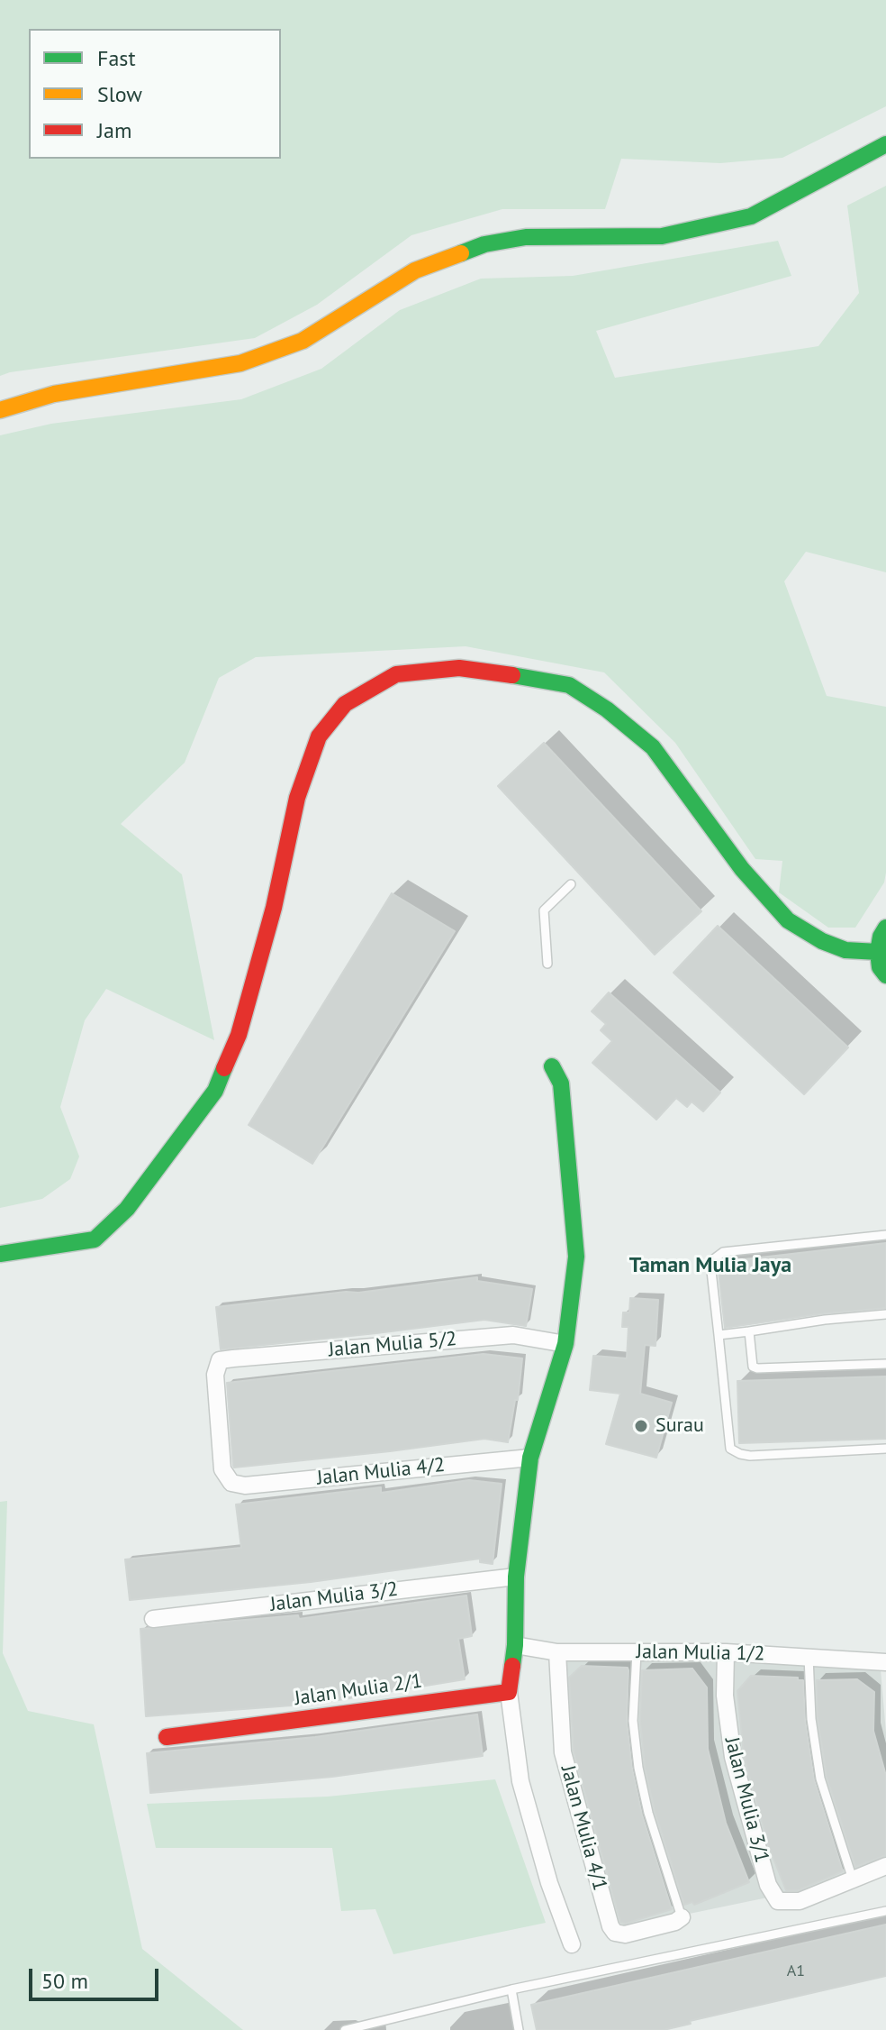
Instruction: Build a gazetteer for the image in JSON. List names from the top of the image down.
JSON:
{
  "streets": {
    "street": [
      "Jalan Mulia 5/2",
      "Jalan Mulia 4/2",
      "Jalan Mulia 3/2",
      "Jalan Mulia 1/2",
      "Jalan Mulia 2/1",
      "Jalan Mulia 3/1",
      "Jalan Mulia 4/1"
    ]
  },
  "crossings": [
    ["Jalan Mulia 5/2", "Jalan Mulia 4/2"],
    ["Jalan Mulia 1/2", "Jalan Mulia 3/1"],
    ["Jalan Mulia 1/2", "Jalan Mulia 4/1"]
  ],
  "districts": ["Taman Mulia Jaya"],
  "places": ["Surau"],
  "house_numbers": ["A1"],
  "legend": ["Fast", "Slow", "Jam"],
  "scale_bar": "50 m"
}
